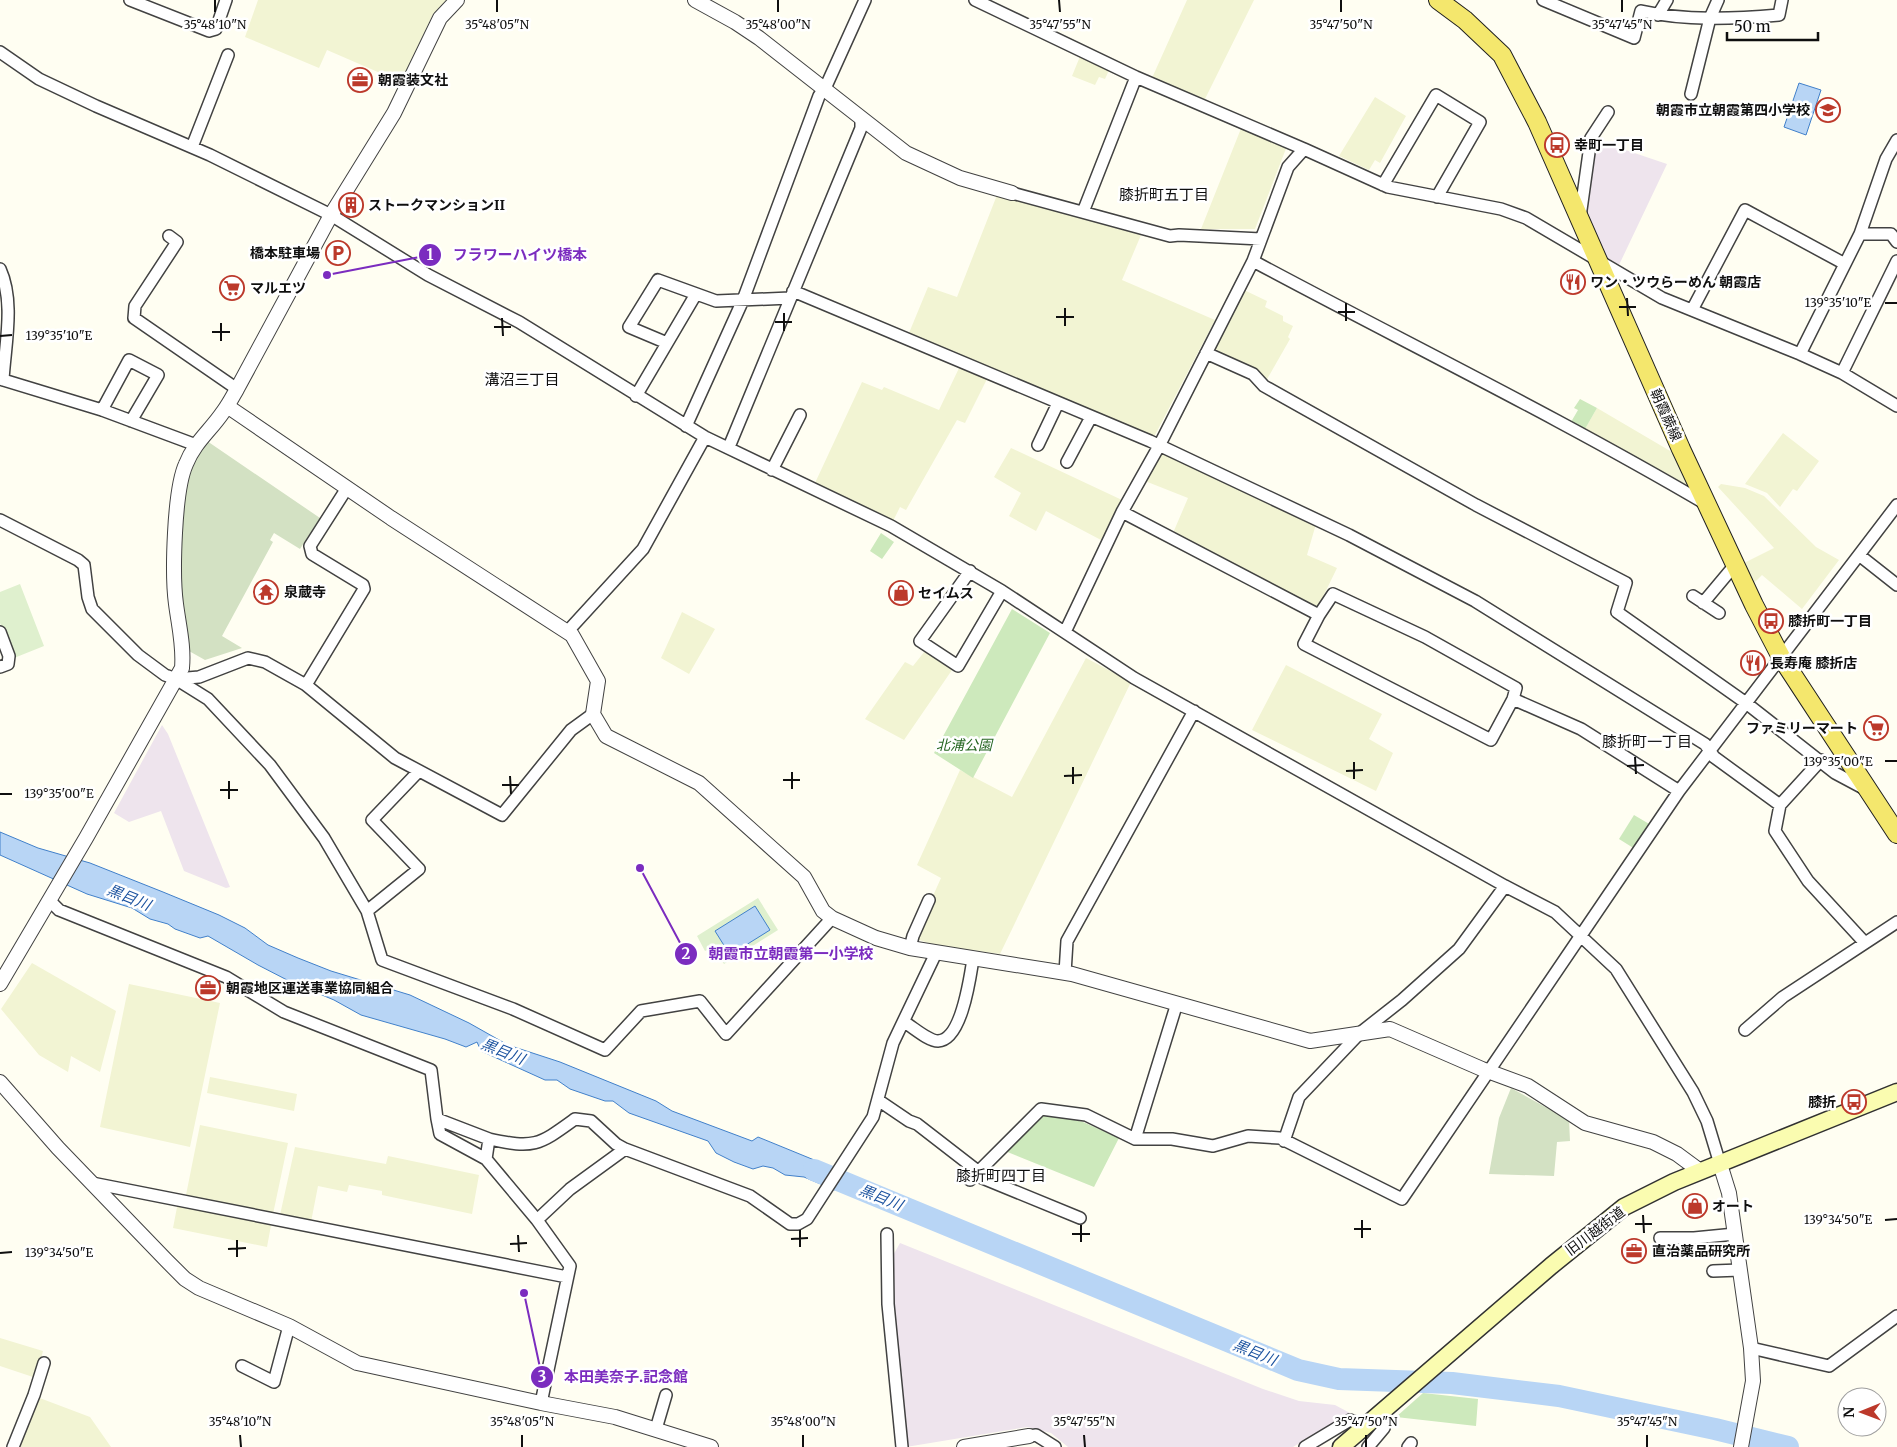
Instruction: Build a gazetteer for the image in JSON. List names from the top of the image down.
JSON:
{
  "streets": {
    "main road": ["朝霞蕨線", "旧川越街道"]
  },
  "districts": [
    "膝折町五丁目",
    "溝沼三丁目",
    "膝折町一丁目",
    "膝折町四丁目"
  ],
  "water": ["黒目川"],
  "parks": ["北浦公園"],
  "places": {
    "office": ["朝霞装文社", "朝霞地区運送事業協同組合", "直治薬品研究所"],
    "school or university": ["朝霞市立朝霞第四小学校"],
    "bus stop": ["幸町一丁目", "膝折町一丁目", "膝折"],
    "building": ["ストークマンションII"],
    "parking": ["橋本駐車場"],
    "other": ["フラワーハイツ橋本", "朝霞市立朝霞第一小学校", "本田美奈子.記念館"],
    "restaurant": ["ワン・ツウらーめん 朝霞店", "長寿庵 膝折店"],
    "supermarket": ["マルエツ", "ファミリーマート"],
    "temple": ["泉蔵寺"],
    "shop": ["セイムス", "オート"]
  },
  "scale_bar": "50 m",
  "north": "left",
  "coordinates": [
    "35°48'10\"N",
    "35°48'05\"N",
    "35°48'00\"N",
    "35°47'55\"N",
    "35°47'50\"N",
    "35°47'45\"N",
    "139°35'10\"E",
    "139°35'00\"E",
    "139°34'50\"E"
  ]
}
